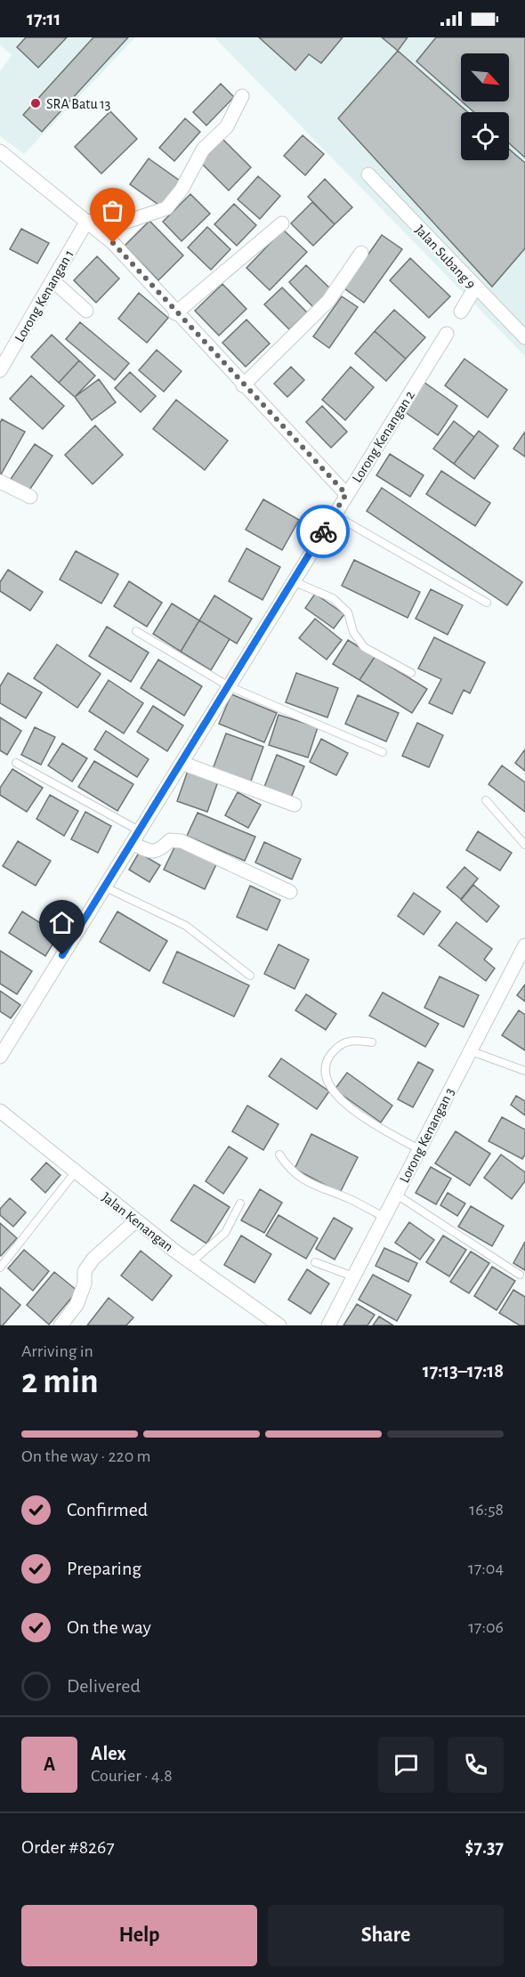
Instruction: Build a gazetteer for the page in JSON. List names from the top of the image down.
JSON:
{
  "streets": {
    "street": [
      "Jalan Subang 9",
      "Lorong Kenangan 1",
      "Lorong Kenangan 2",
      "Lorong Kenangan 3",
      "Jalan Kenangan"
    ]
  },
  "places": ["SRA Batu 13"],
  "north": "bottom right",
  "page": {
    "status": "17:11",
    "heading": ["2 min", "Arriving in", "17:13–17:18"],
    "panel": [
      "Alex",
      "Courier · 4.8",
      "Order #8267",
      "$7.37"
    ],
    "bar": "On the way · 220 m",
    "list": [
      ["Confirmed", "16:58"],
      ["Preparing", "17:04"],
      ["On the way", "17:06"],
      "Delivered"
    ],
    "round": "A",
    "buttons": ["Help", "Share"]
  }
}
